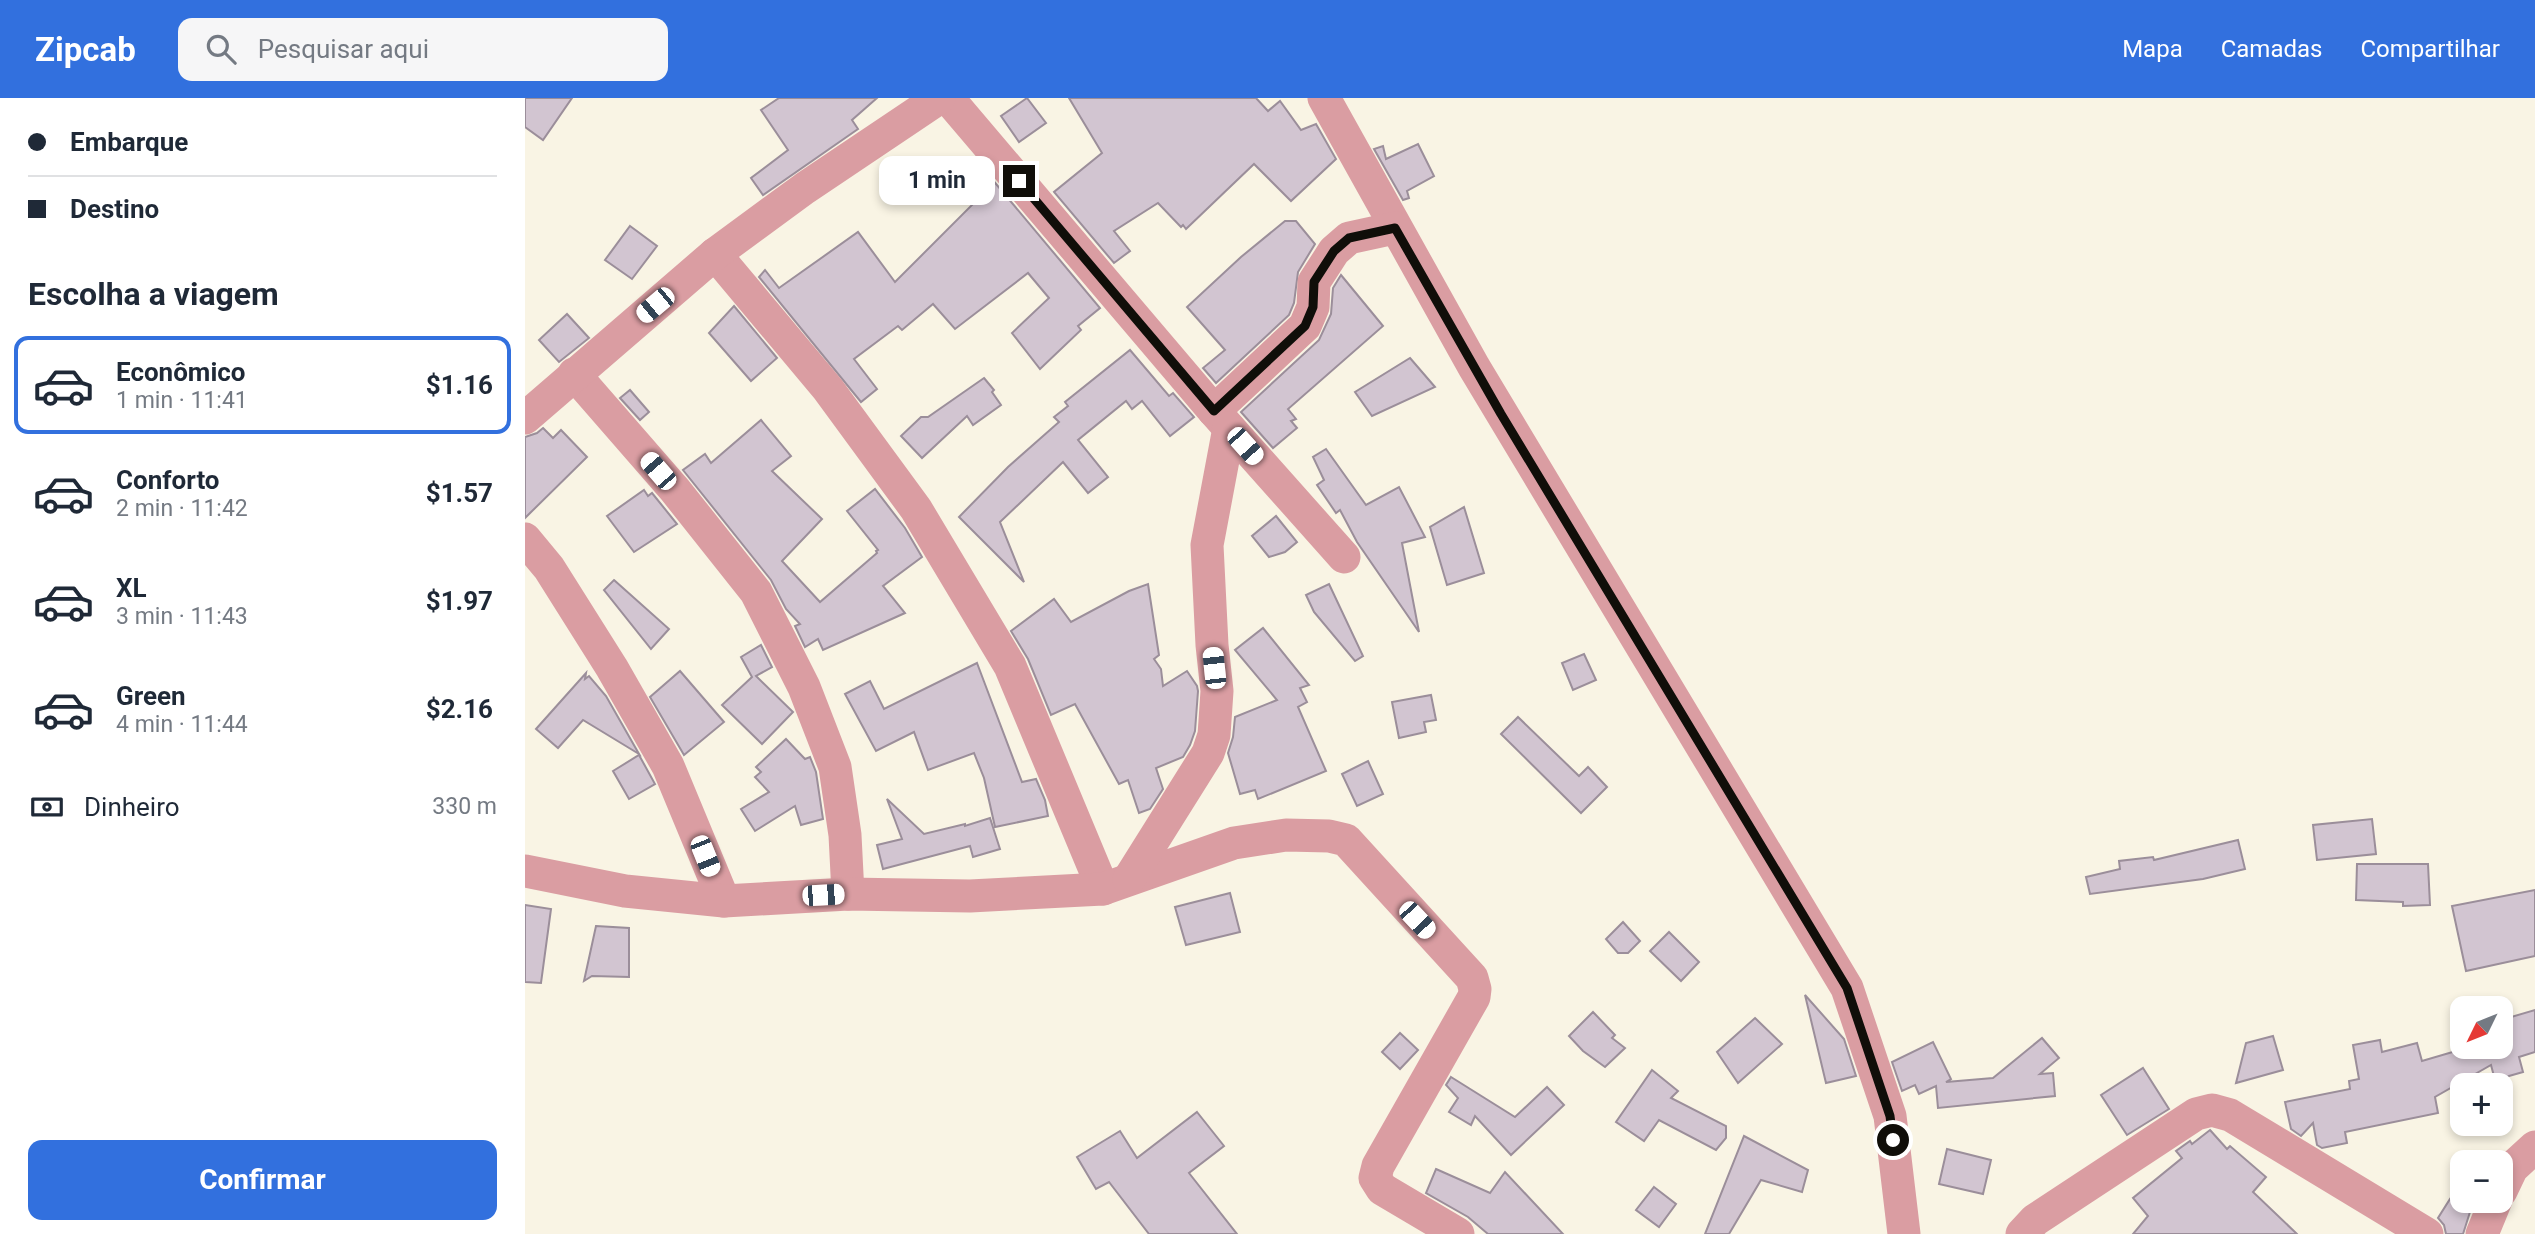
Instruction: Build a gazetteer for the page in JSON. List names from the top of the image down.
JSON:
{
  "north": "bottom left",
  "page": {
    "header": "Zipcab",
    "search": "Pesquisar aqui",
    "nav": ["Mapa", "Camadas", "Compartilhar"],
    "banner": ["Embarque", "Destino"],
    "bubble": "1 min",
    "heading": "Escolha a viagem",
    "list": [
      {
        "name": "Econômico",
        "note": "1 min · 11:41",
        "value": "$1.16"
      },
      {
        "name": "Conforto",
        "note": "2 min · 11:42",
        "value": "$1.57"
      },
      {
        "name": "XL",
        "note": "3 min · 11:43",
        "value": "$1.97"
      },
      {
        "name": "Green",
        "note": "4 min · 11:44",
        "value": "$2.16"
      }
    ],
    "pay": ["Dinheiro", "330 m"],
    "map_buttons": ["+", "−"],
    "buttons": "Confirmar"
  }
}
